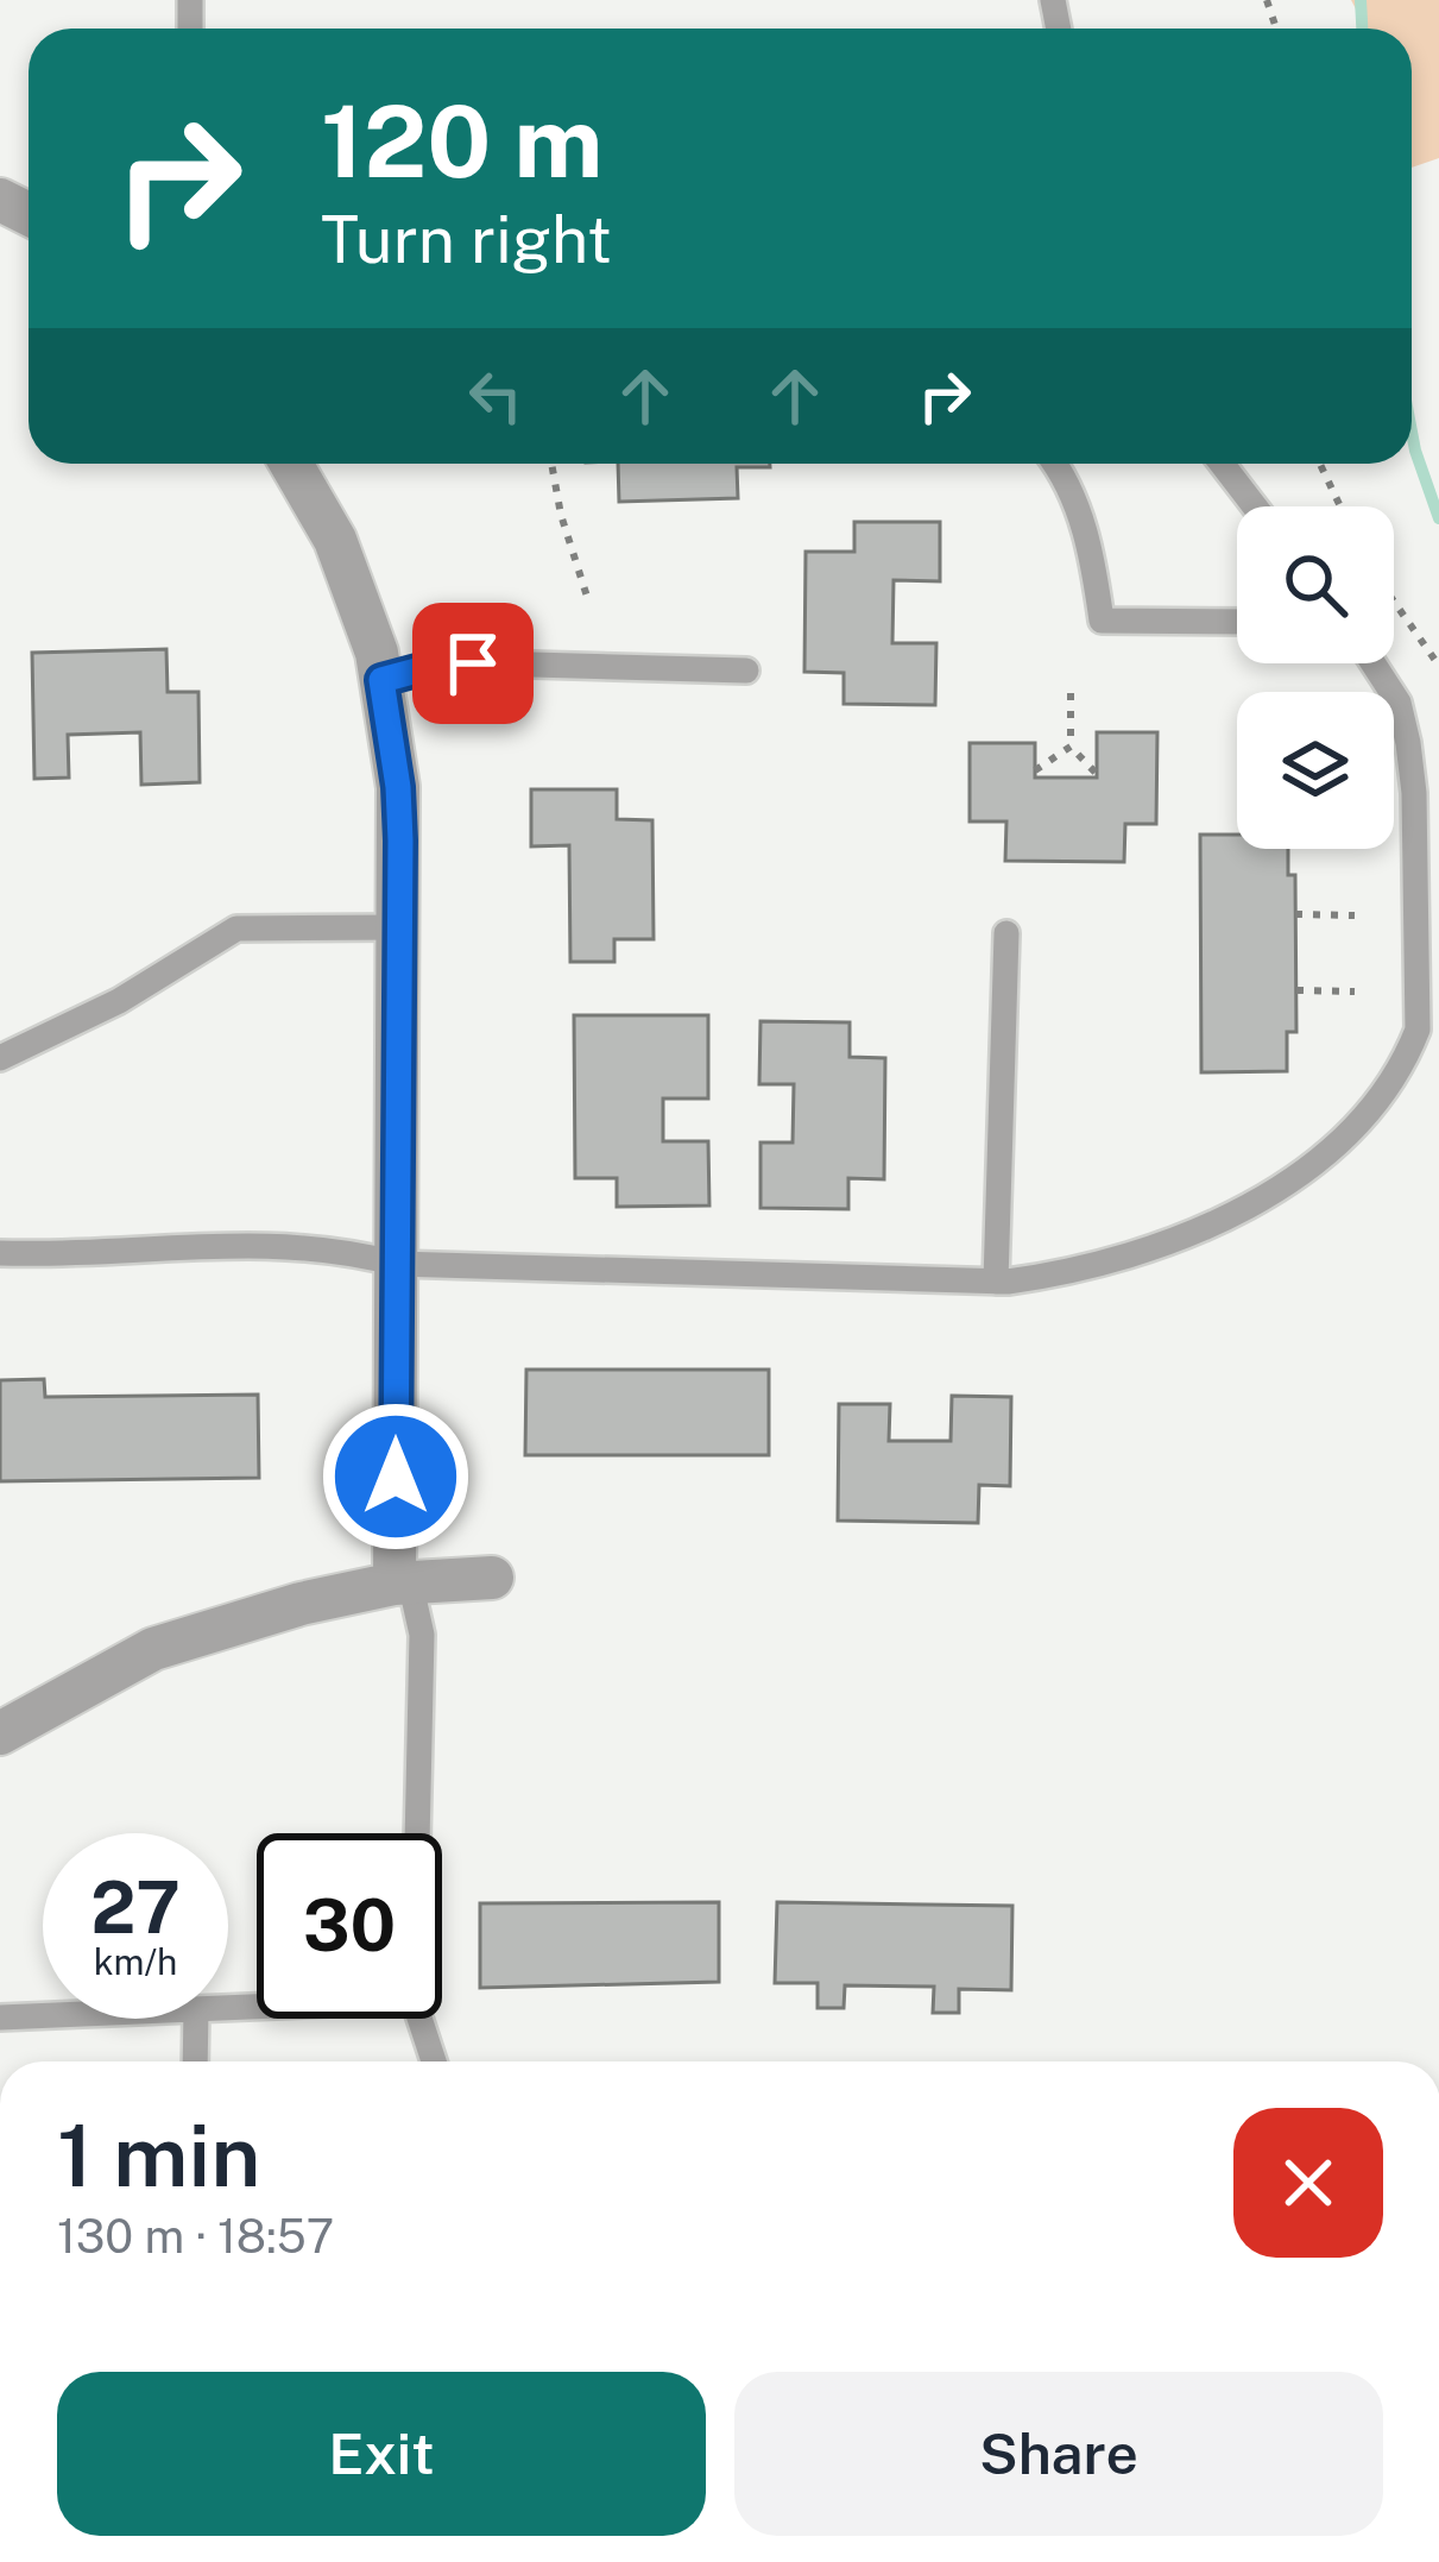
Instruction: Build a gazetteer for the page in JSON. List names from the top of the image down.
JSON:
{
  "page": {
    "turn": ["120 m", "Turn right"],
    "speed": "27 km/h",
    "limit": "30",
    "heading": ["1 min", "130 m · 18:57"],
    "buttons": ["Exit", "Share"]
  }
}
